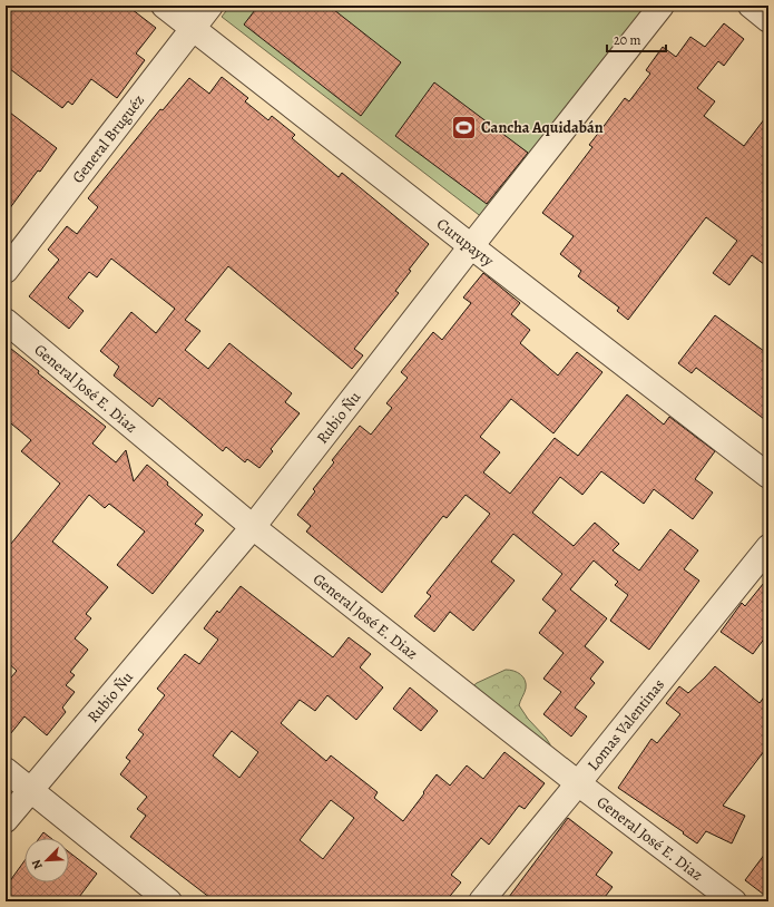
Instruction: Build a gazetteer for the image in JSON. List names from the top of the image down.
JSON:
{
  "streets": {
    "street": [
      "General Bruguéz",
      "Curupayty",
      "General José E. Diaz",
      "Rubio Ñu",
      "Lomas Valentinas"
    ]
  },
  "crossings": [
    ["General Bruguéz", "Curupayty"],
    ["Curupayty", "Rubio Ñu"],
    ["General José E. Diaz", "Rubio Ñu"],
    ["General José E. Diaz", "Lomas Valentinas"]
  ],
  "places": {
    "sports": ["Cancha Aquidabán"]
  },
  "scale_bar": "20 m",
  "north": "bottom left"
}
